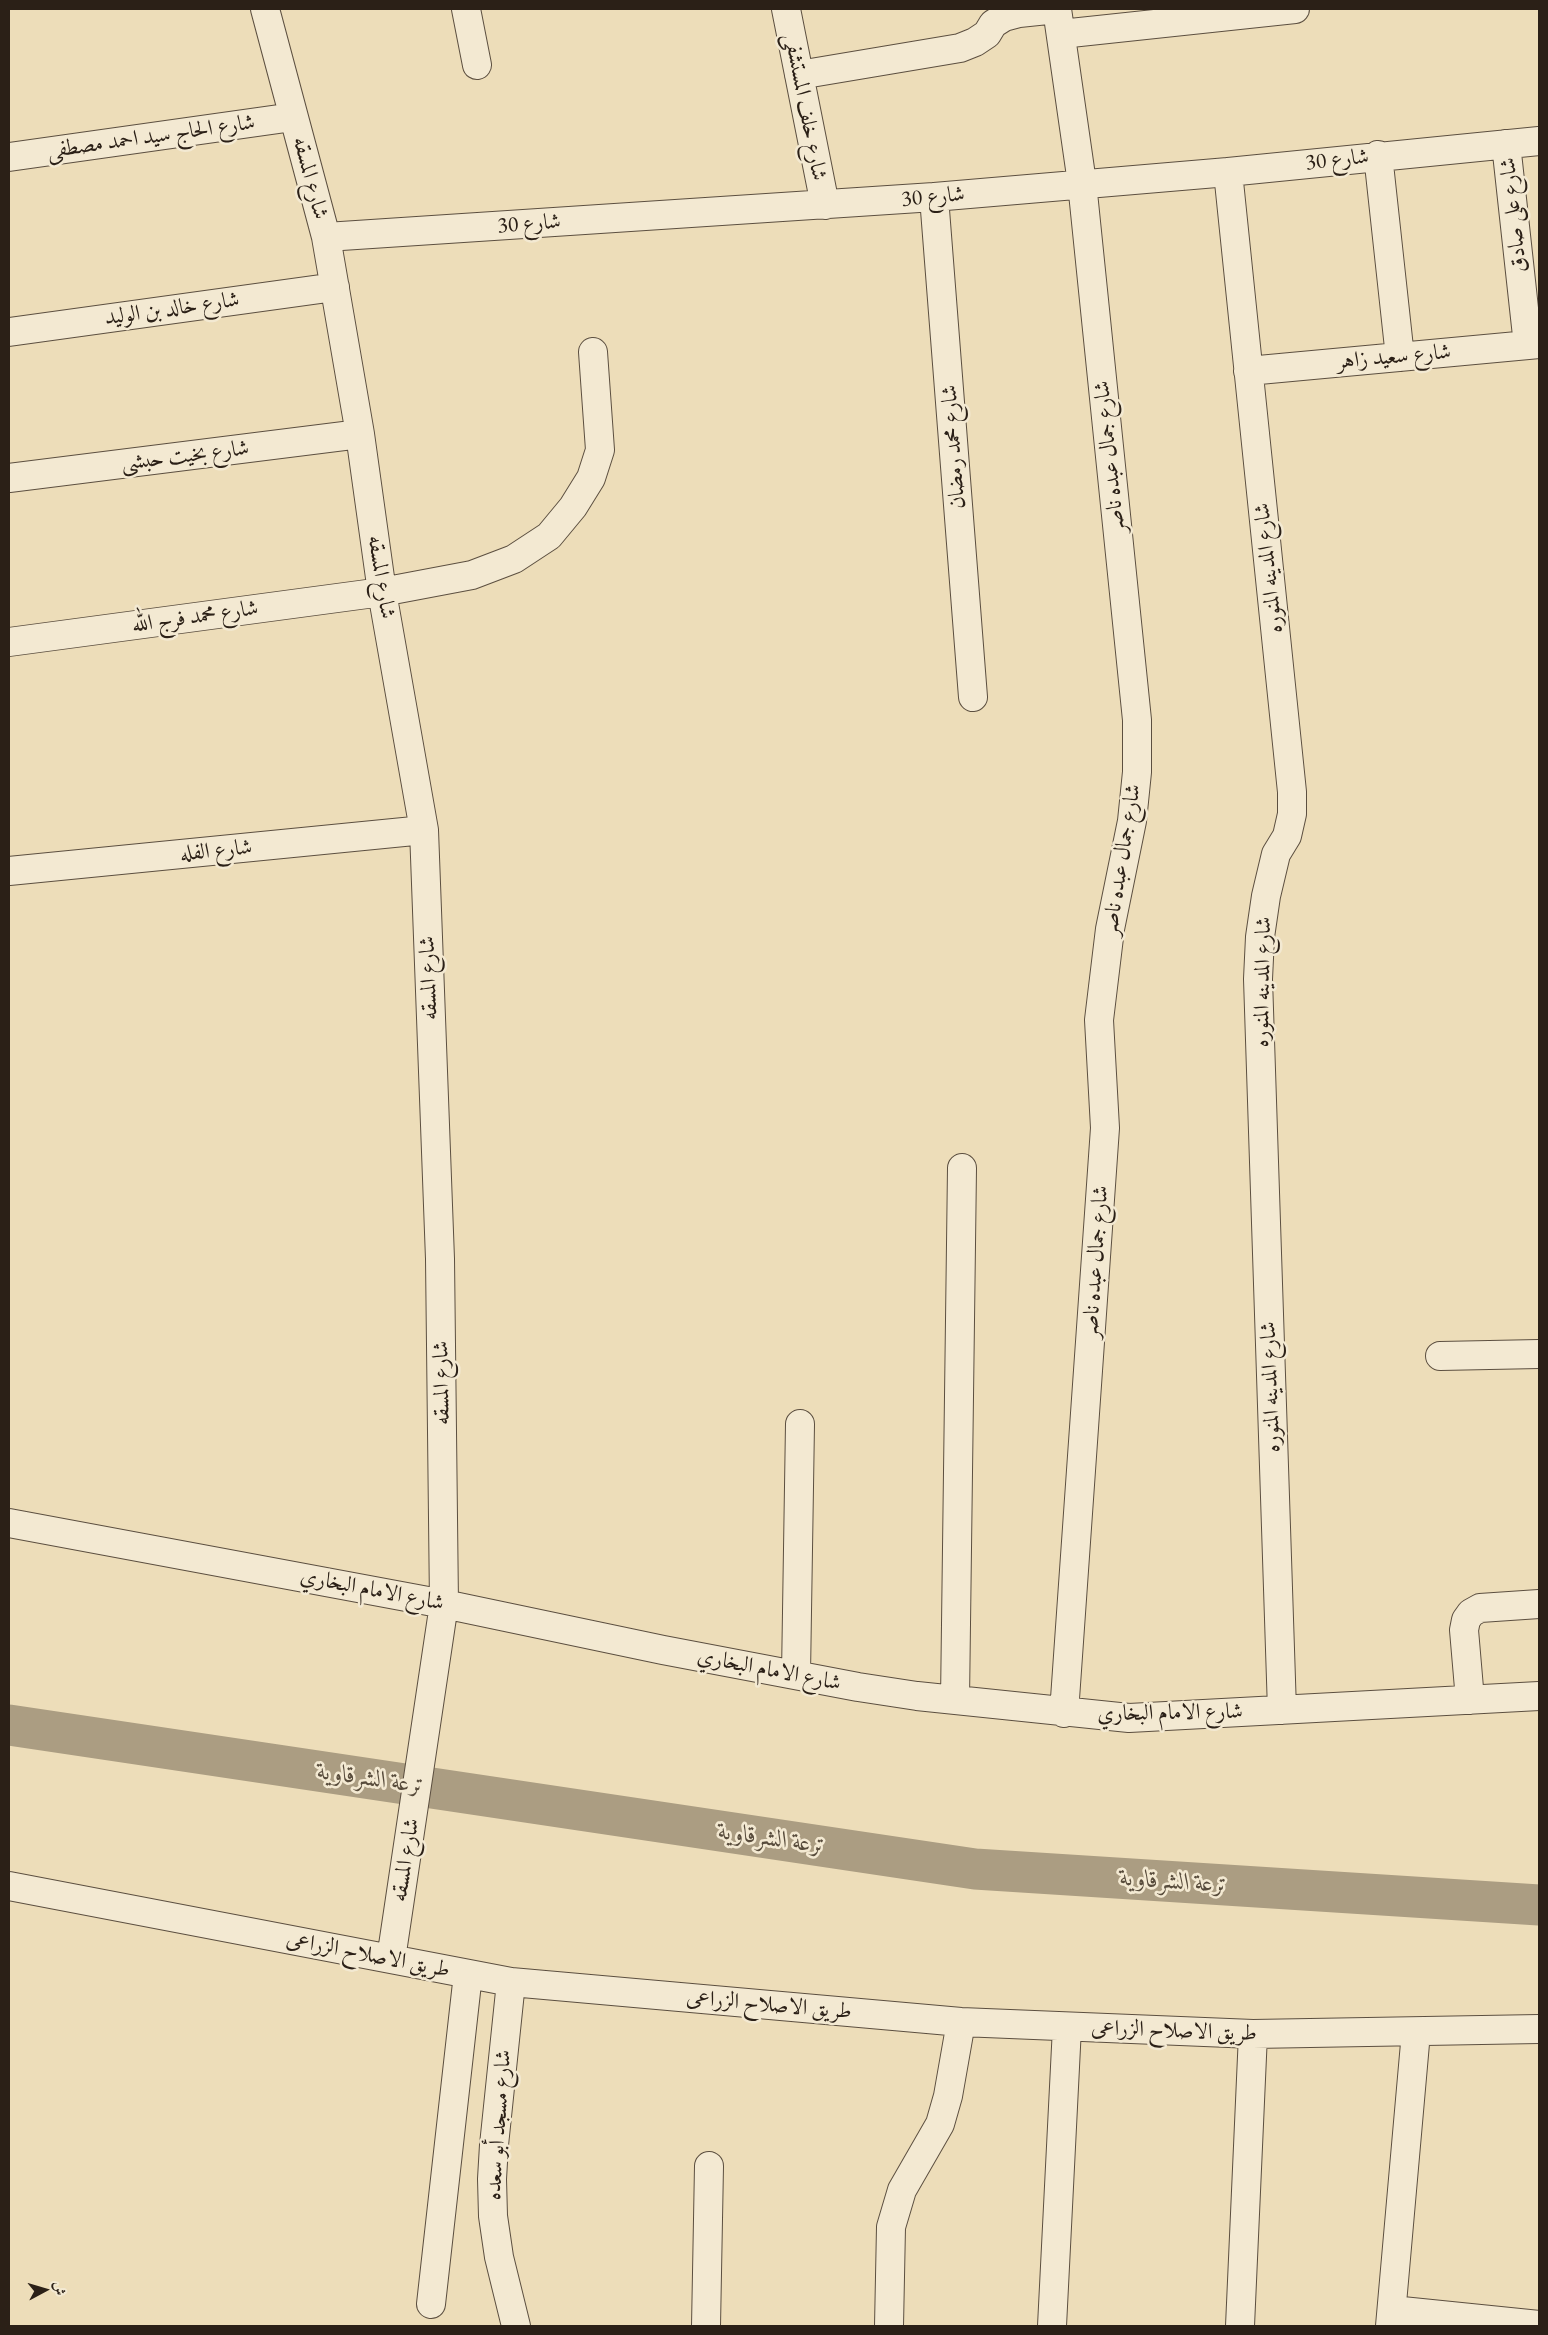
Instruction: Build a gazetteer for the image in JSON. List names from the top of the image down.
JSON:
{
  "streets": {
    "street": [
      "شارع خلف المستشفى",
      "شارع الحاج سيد احمد مصطفى",
      "شارع 30",
      "شارع المسقه",
      "شارع على صادق",
      "شارع خالد بن الوليد",
      "شارع سعيد زاهر",
      "شارع محمد رمضان",
      "شارع بخيت حبشى",
      "شارع جمال عبده ناصر",
      "شارع المدينه المنوره",
      "شارع محمد فرج الله",
      "شارع الفله",
      "شارع الامام البخاري",
      "طريق الاصلاح الزراعى",
      "شارع مسجد أبو سعده"
    ]
  },
  "crossings": [
    ["شارع خلف المستشفى", "شارع 30"],
    ["شارع الحاج سيد احمد مصطفى", "شارع المسقه"],
    ["شارع 30", "شارع المسقه"],
    ["شارع 30", "شارع على صادق"],
    ["شارع 30", "شارع محمد رمضان"],
    ["شارع 30", "شارع جمال عبده ناصر"],
    ["شارع 30", "شارع المدينه المنوره"],
    ["شارع المسقه", "شارع خالد بن الوليد"],
    ["شارع المسقه", "شارع بخيت حبشى"],
    ["شارع المسقه", "شارع محمد فرج الله"],
    ["شارع المسقه", "شارع الفله"],
    ["شارع المسقه", "شارع الامام البخاري"],
    ["شارع المسقه", "طريق الاصلاح الزراعى"],
    ["شارع على صادق", "شارع سعيد زاهر"],
    ["شارع سعيد زاهر", "شارع المدينه المنوره"],
    ["شارع جمال عبده ناصر", "شارع الامام البخاري"],
    ["شارع المدينه المنوره", "شارع الامام البخاري"],
    ["طريق الاصلاح الزراعى", "شارع مسجد أبو سعده"]
  ],
  "water": ["ترعة الشرقاوية"],
  "north": "right"
}
